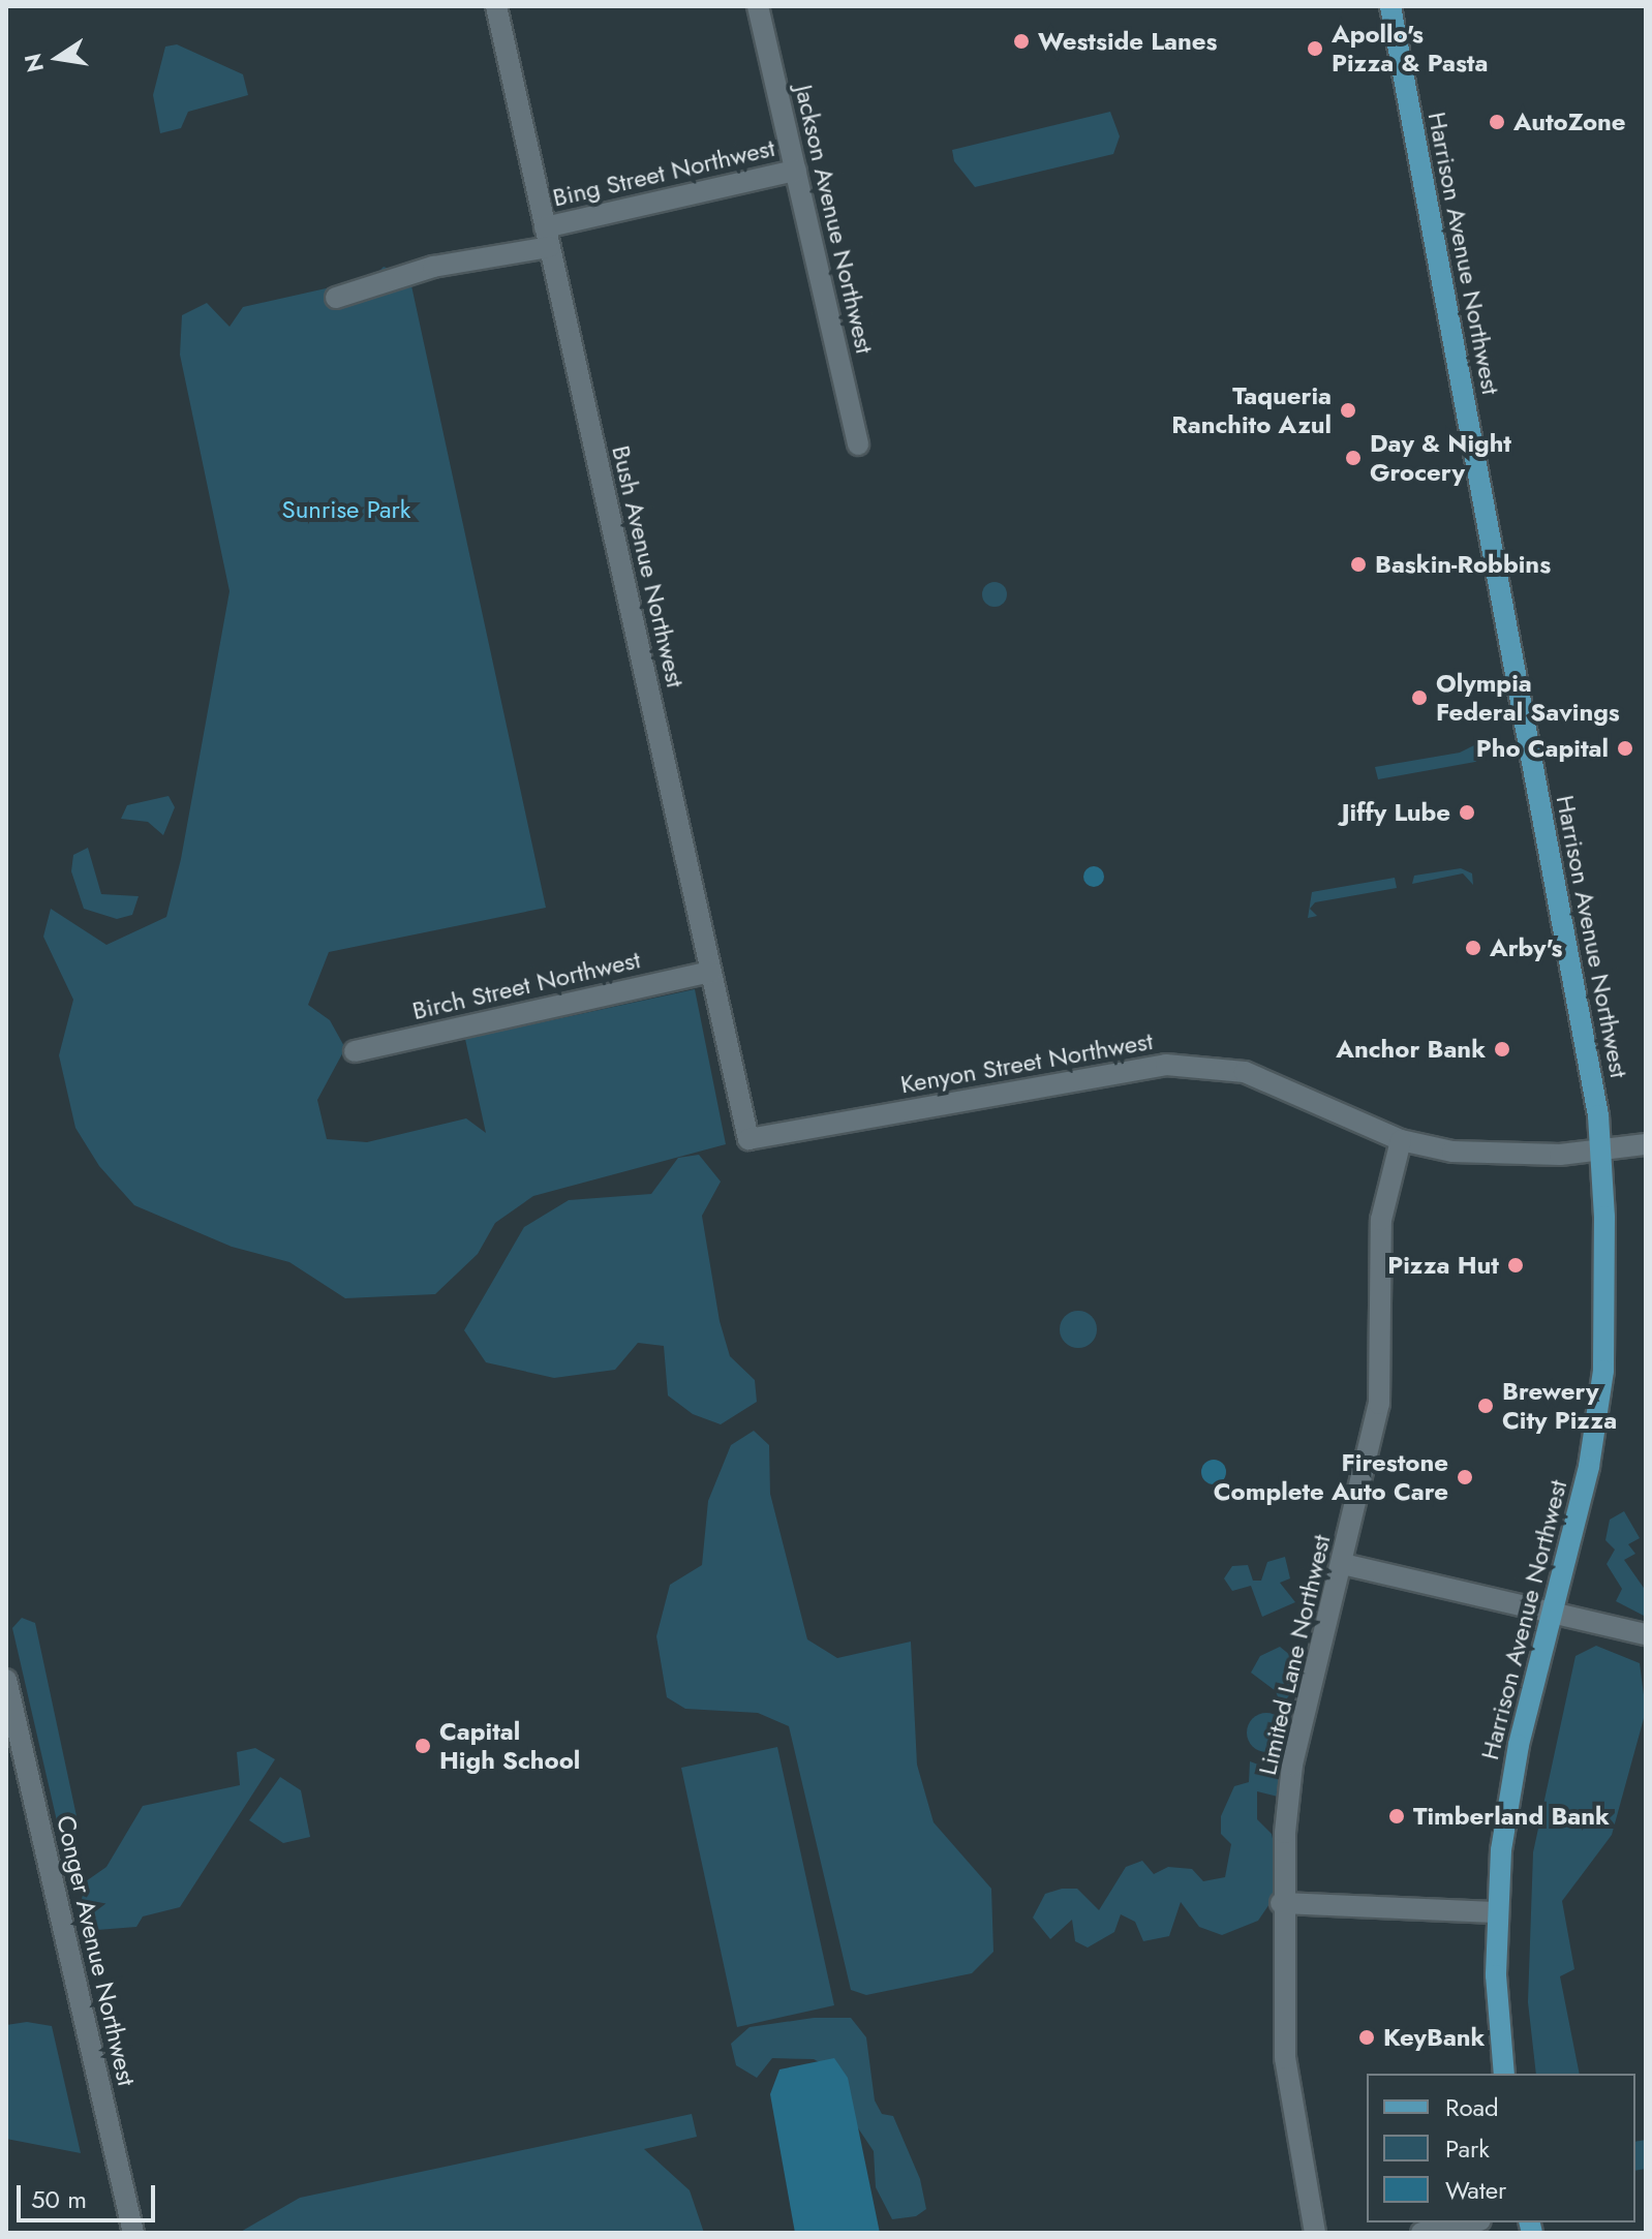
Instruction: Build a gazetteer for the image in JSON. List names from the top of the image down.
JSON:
{
  "streets": {
    "main road": ["Harrison Avenue Northwest"],
    "street": [
      "Bing Street Northwest",
      "Jackson Avenue Northwest",
      "Bush Avenue Northwest",
      "Birch Street Northwest",
      "Kenyon Street Northwest",
      "Limited Lane Northwest",
      "Conger Avenue Northwest"
    ]
  },
  "crossings": [
    ["Bing Street Northwest", "Jackson Avenue Northwest"],
    ["Bing Street Northwest", "Bush Avenue Northwest"],
    ["Harrison Avenue Northwest", "Kenyon Street Northwest"],
    ["Bush Avenue Northwest", "Birch Street Northwest"],
    ["Bush Avenue Northwest", "Kenyon Street Northwest"],
    ["Kenyon Street Northwest", "Limited Lane Northwest"]
  ],
  "parks": ["Sunrise Park"],
  "places": [
    "Westside Lanes",
    "Apollo's Pizza & Pasta",
    "AutoZone",
    "Taqueria Ranchito Azul",
    "Day & Night Grocery",
    "Baskin-Robbins",
    "Olympia Federal Savings",
    "Pho Capital",
    "Jiffy Lube",
    "Arby's",
    "Anchor Bank",
    "Pizza Hut",
    "Brewery City Pizza",
    "Firestone Complete Auto Care",
    "Capital High School",
    "Timberland Bank",
    "KeyBank"
  ],
  "legend": ["Road", "Park", "Water"],
  "scale_bar": "50 m",
  "north": "left"
}
